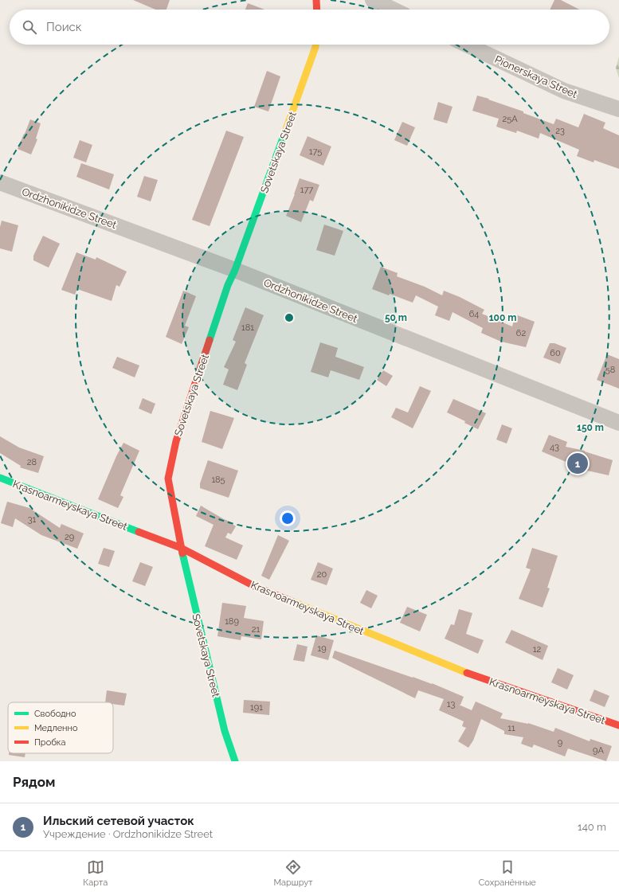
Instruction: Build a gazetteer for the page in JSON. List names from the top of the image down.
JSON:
{
  "streets": {
    "street": [
      "Pionerskaya Street",
      "Sovetskaya Street",
      "Ordzhonikidze Street",
      "Krasnoarmeyskaya Street"
    ]
  },
  "crossings": [
    ["Sovetskaya Street", "Ordzhonikidze Street"],
    ["Sovetskaya Street", "Krasnoarmeyskaya Street"]
  ],
  "house_numbers": [
    "25А",
    "23",
    "175",
    "177",
    "64",
    "181",
    "62",
    "60",
    "58",
    "43",
    "28",
    "185",
    "31",
    "29",
    "20",
    "189",
    "21",
    "19",
    "12",
    "13",
    "191",
    "11",
    "9",
    "9А"
  ],
  "legend": ["Свободно", "Медленно", "Пробка"],
  "page": {
    "search": "Поиск",
    "pins": "1",
    "heading": "Рядом",
    "list": [
      {
        "mark": "1",
        "name": "Ильский сетевой участок",
        "note": "Учреждение · Ordzhonikidze Street",
        "value": "140 m"
      }
    ],
    "nav": ["Карта", "Маршрут", "Сохранённые"]
  },
  "rings": ["50 m", "100 m", "150 m"]
}
